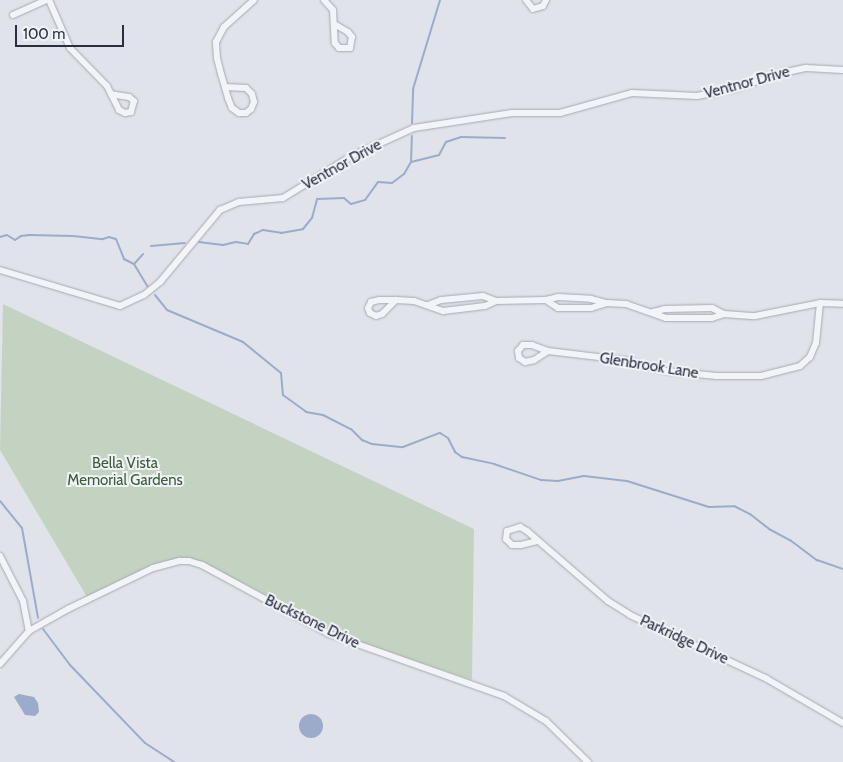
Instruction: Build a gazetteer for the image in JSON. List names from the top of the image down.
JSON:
{
  "streets": {
    "street": [
      "Ventnor Drive",
      "Glenbrook Lane",
      "Buckstone Drive",
      "Parkridge Drive"
    ]
  },
  "parks": ["Bella Vista Memorial Gardens"],
  "scale_bar": "100 m"
}
